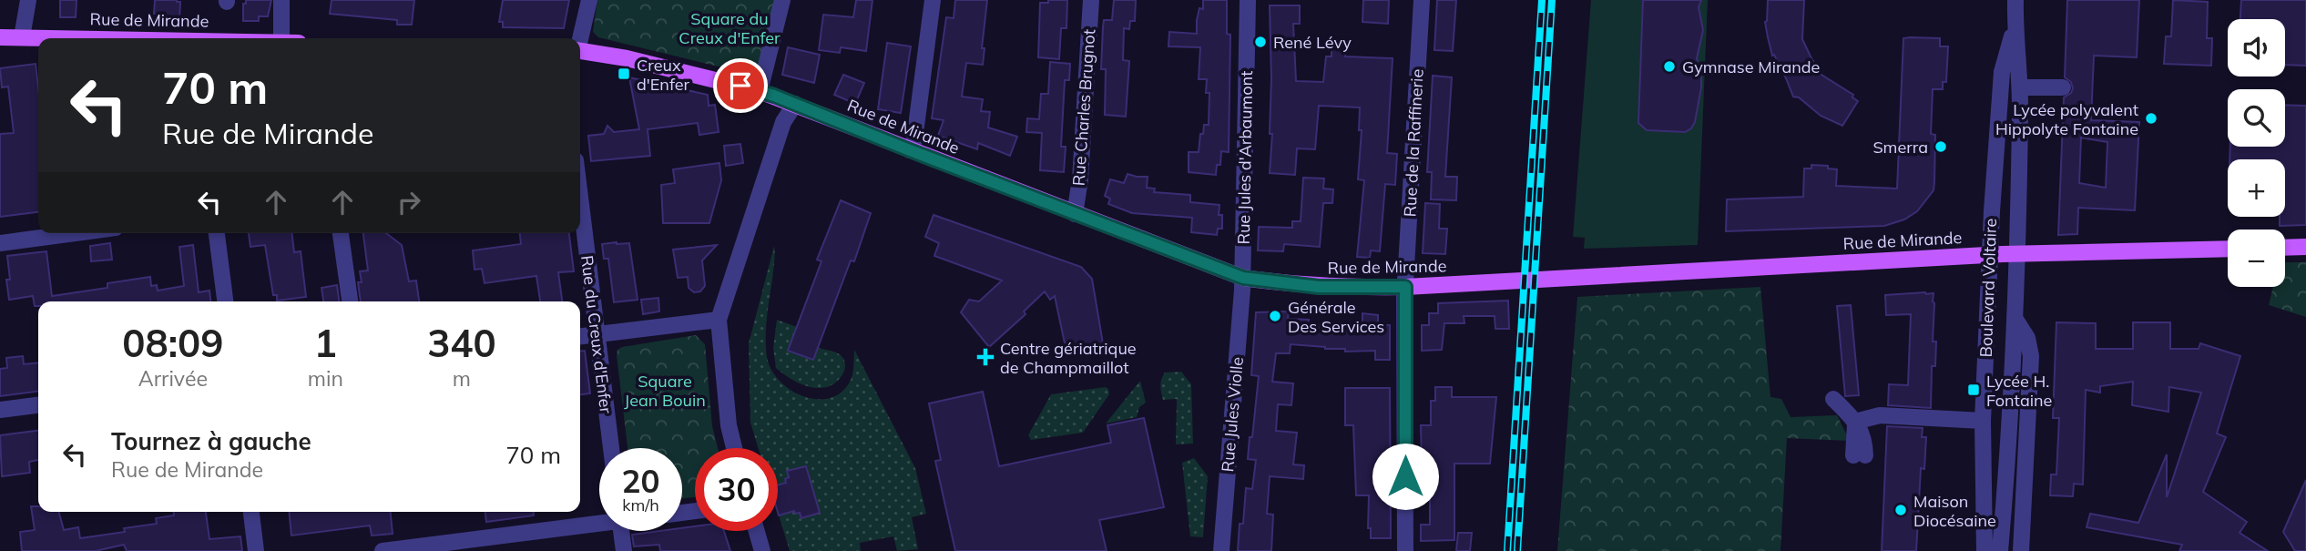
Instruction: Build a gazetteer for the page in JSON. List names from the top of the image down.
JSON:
{
  "streets": {
    "main road": ["Rue de Mirande"],
    "street": [
      "Rue Charles Brugnot",
      "Rue de la Raffinerie",
      "Rue Jules d'Arbaumont",
      "Boulevard Voltaire",
      "Rue du Creux d'Enfer",
      "Rue Jules Violle"
    ]
  },
  "crossings": [
    ["Rue de Mirande", "Rue Charles Brugnot"],
    ["Rue de Mirande", "Rue de la Raffinerie"],
    ["Rue de Mirande", "Rue Jules d'Arbaumont"],
    ["Rue de Mirande", "Boulevard Voltaire"],
    ["Rue de Mirande", "Rue Jules Violle"],
    ["Rue Jules d'Arbaumont", "Rue Jules Violle"]
  ],
  "parks": ["Square du Creux d'Enfer", "Square Jean Bouin"],
  "places": {
    "other": [
      "René Lévy",
      "Gymnase Mirande",
      "Lycée polyvalent Hippolyte Fontaine",
      "Smerra",
      "Générale Des Services",
      "Maison Diocésaine"
    ],
    "transit": ["Creux d'Enfer", "Lycée H. Fontaine"],
    "health": ["Centre gériatrique de Champmaillot"]
  },
  "page": {
    "map_buttons": ["+", "−"],
    "turn": ["70 m", "Rue de Mirande"],
    "eta": [
      "08:09",
      "Arrivée",
      "1",
      "min",
      "340",
      "m"
    ],
    "list": [
      {
        "name": "Tournez à gauche",
        "note": "Rue de Mirande",
        "value": "70 m"
      }
    ],
    "speed": "20 km/h",
    "limit": "30"
  }
}
